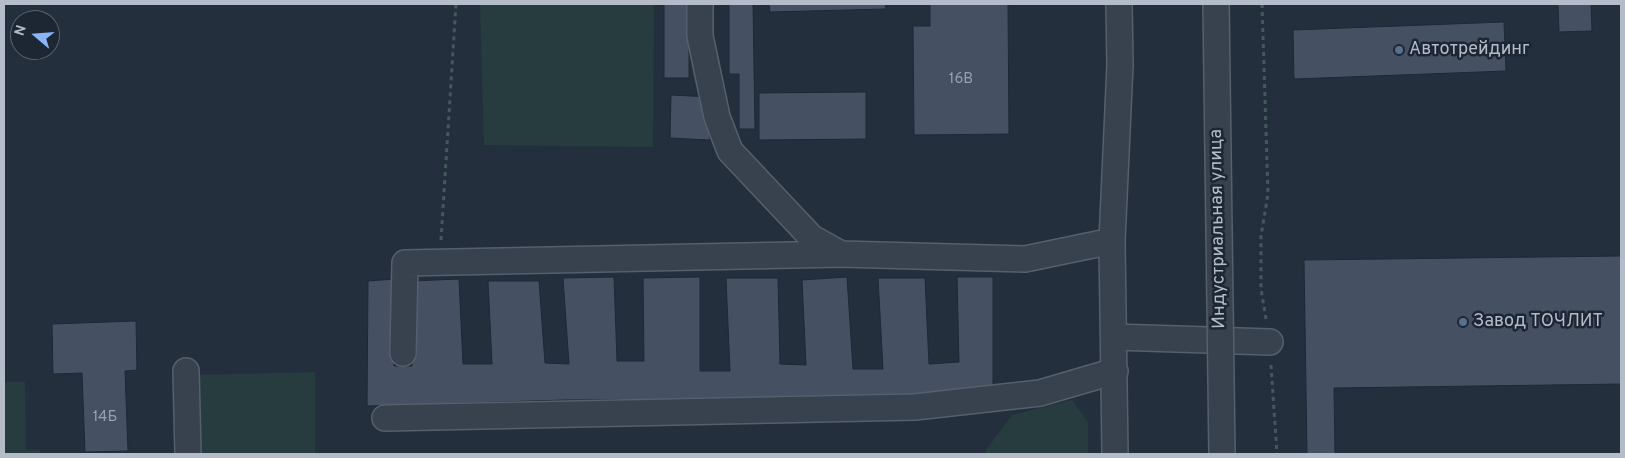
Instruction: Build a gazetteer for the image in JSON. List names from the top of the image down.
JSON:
{
  "streets": {
    "street": ["Индустриальная улица"]
  },
  "places": ["Автотрейдинг", "Завод ТОЧЛИТ"],
  "house_numbers": ["16В", "14Б"],
  "north": "left"
}
